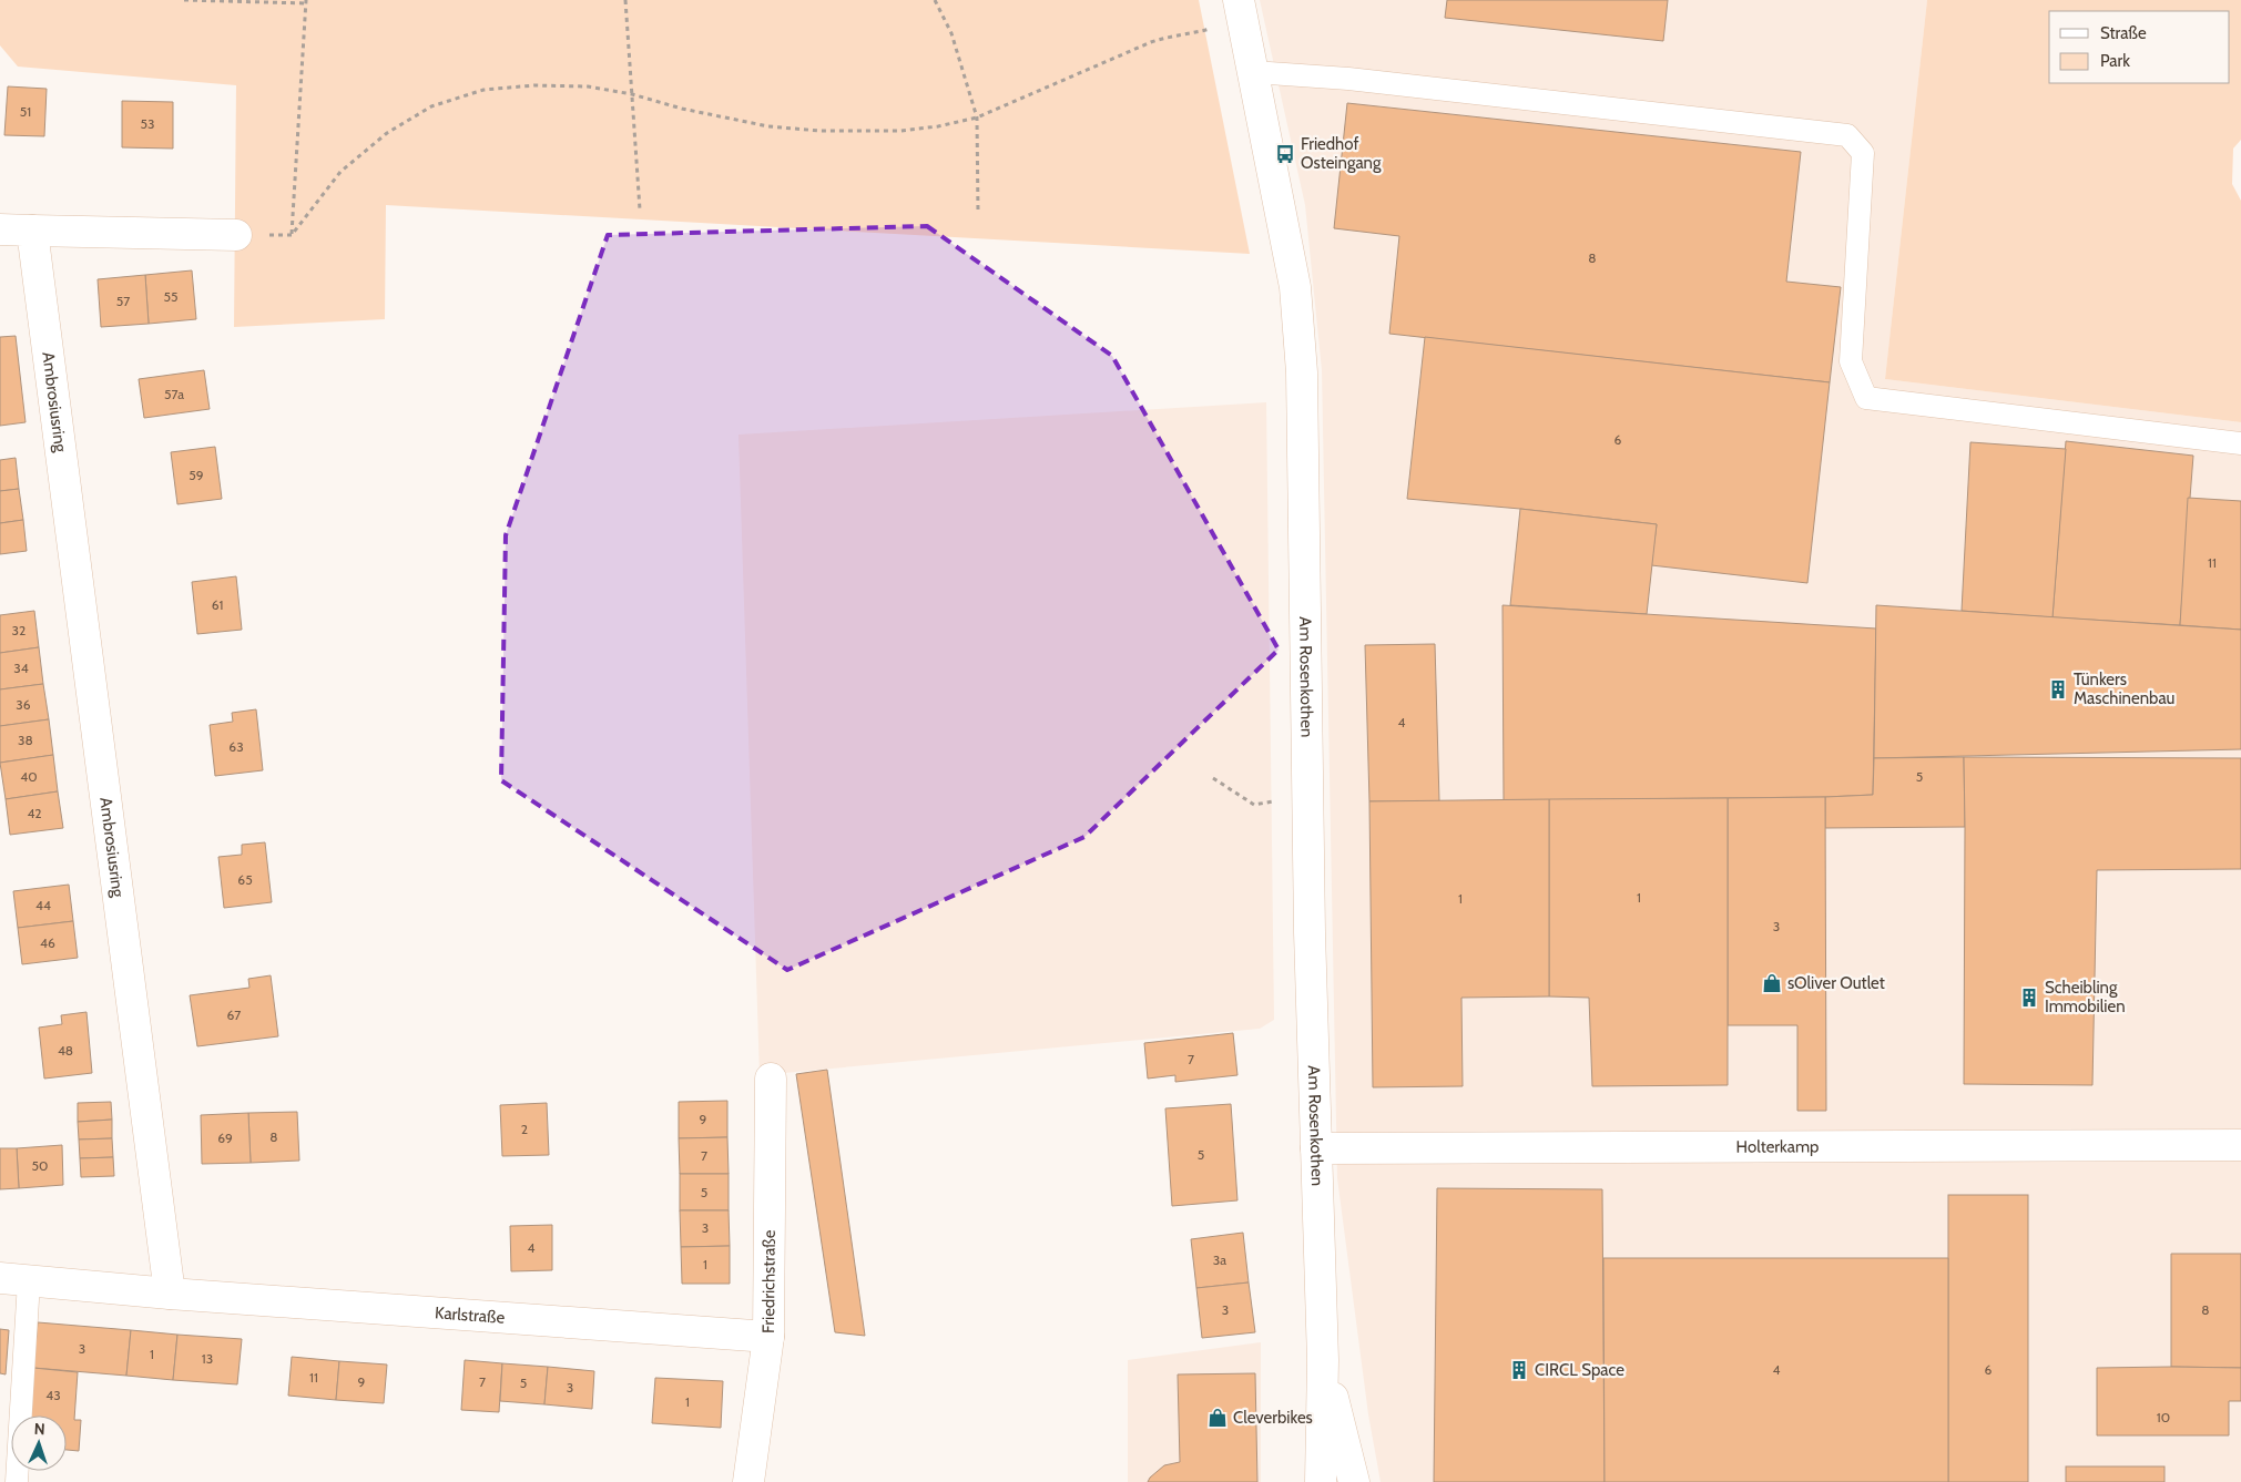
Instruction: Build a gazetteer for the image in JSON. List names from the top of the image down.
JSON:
{
  "streets": {
    "street": [
      "Ambrosiusring",
      "Am Rosenkothen",
      "Holterkamp",
      "Friedrichstraße",
      "Karlstraße"
    ]
  },
  "crossings": [
    ["Ambrosiusring", "Karlstraße"],
    ["Am Rosenkothen", "Holterkamp"],
    ["Friedrichstraße", "Karlstraße"]
  ],
  "places": {
    "bus stop": ["Friedhof Osteingang"],
    "building": ["Tünkers Maschinenbau", "Scheibling Immobilien", "CIRCL Space"],
    "shop": ["sOliver Outlet", "Cleverbikes"]
  },
  "house_numbers": [
    "51",
    "53",
    "8",
    "55",
    "57",
    "57a",
    "6",
    "59",
    "11",
    "61",
    "32",
    "34",
    "36",
    "4",
    "38",
    "63",
    "40",
    "5",
    "42",
    "65",
    "1",
    "1",
    "44",
    "3",
    "46",
    "67",
    "48",
    "7",
    "9",
    "2",
    "8",
    "69",
    "5",
    "7",
    "50",
    "5",
    "3",
    "4",
    "3a",
    "1",
    "3",
    "8",
    "3",
    "1",
    "13",
    "4",
    "6",
    "11",
    "9",
    "7",
    "5",
    "3",
    "43",
    "1",
    "10"
  ],
  "legend": ["Straße", "Park"],
  "north": "top"
}
